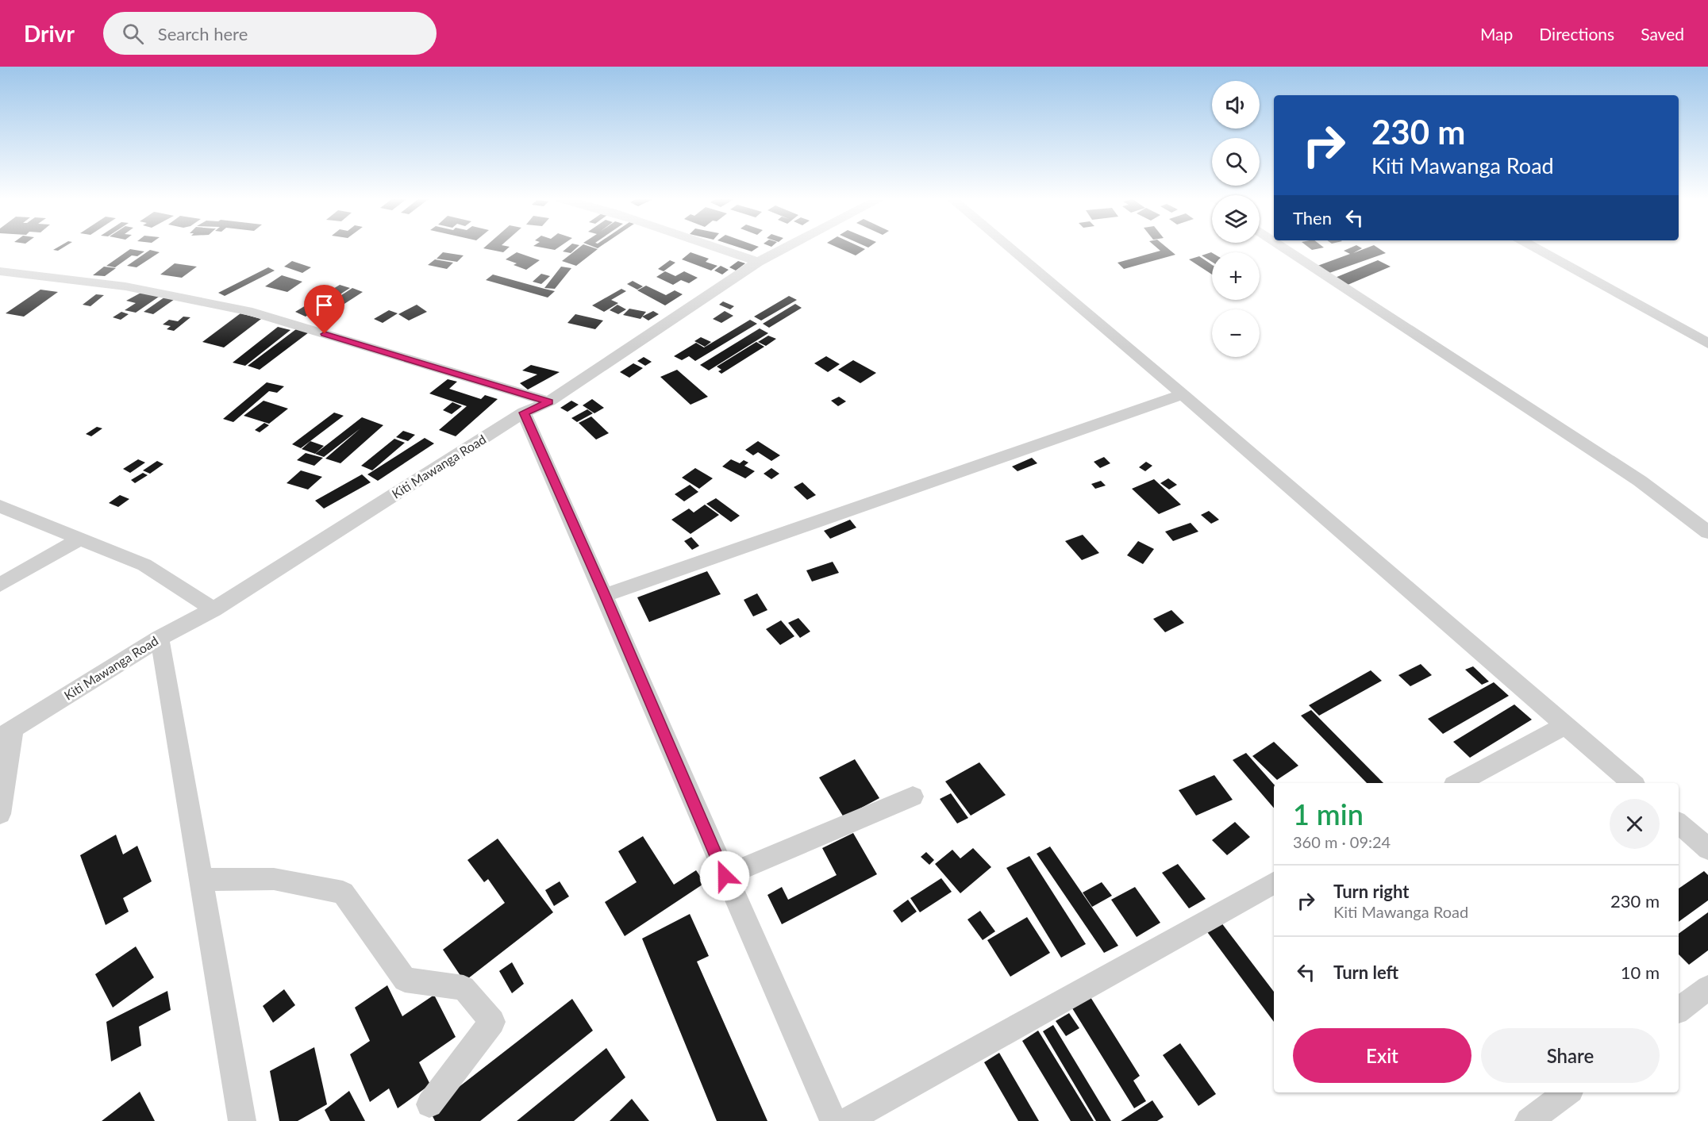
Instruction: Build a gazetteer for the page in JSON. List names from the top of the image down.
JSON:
{
  "streets": {
    "street": ["Kiti Mawanga Road"]
  },
  "page": {
    "header": "Drivr",
    "search": "Search here",
    "nav": ["Map", "Directions", "Saved"],
    "map_buttons": ["+", "−"],
    "turn": ["230 m", "Kiti Mawanga Road"],
    "then": "Then",
    "heading": ["1 min", "360 m · 09:24"],
    "list": [
      {
        "name": "Turn right",
        "note": "Kiti Mawanga Road",
        "value": "230 m"
      },
      {
        "name": "Turn left",
        "value": "10 m"
      }
    ],
    "buttons": ["Exit", "Share"]
  }
}
